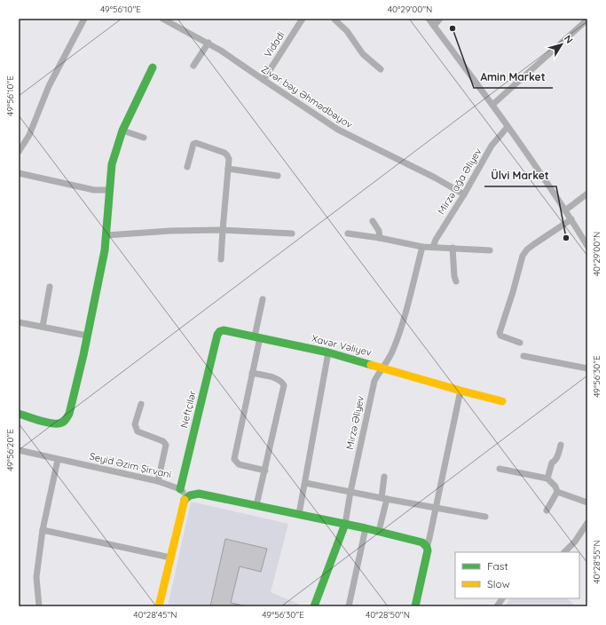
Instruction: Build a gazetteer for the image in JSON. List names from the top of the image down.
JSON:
{
  "streets": {
    "street": [
      "Vidadi",
      "Zivər bəy Əhmədbəyov",
      "Mirzə ağa Əliyev",
      "Xavər Vəliyev",
      "Neftçilər",
      "Mirzə Əliyev",
      "Seyid Əzim Şirvani"
    ]
  },
  "crossings": [
    ["Vidadi", "Zivər bəy Əhmədbəyov"],
    ["Zivər bəy Əhmədbəyov", "Mirzə ağa Əliyev"],
    ["Xavər Vəliyev", "Neftçilər"],
    ["Xavər Vəliyev", "Mirzə Əliyev"],
    ["Neftçilər", "Seyid Əzim Şirvani"]
  ],
  "places": ["Amin Market", "Ülvi Market"],
  "legend": ["Fast", "Slow"],
  "north": "top right",
  "coordinates": [
    "49°56'10\"E",
    "40°29'00\"N",
    "49°56'30\"E",
    "49°56'20\"E",
    "40°28'55\"N",
    "40°28'45\"N",
    "40°28'50\"N"
  ]
}
